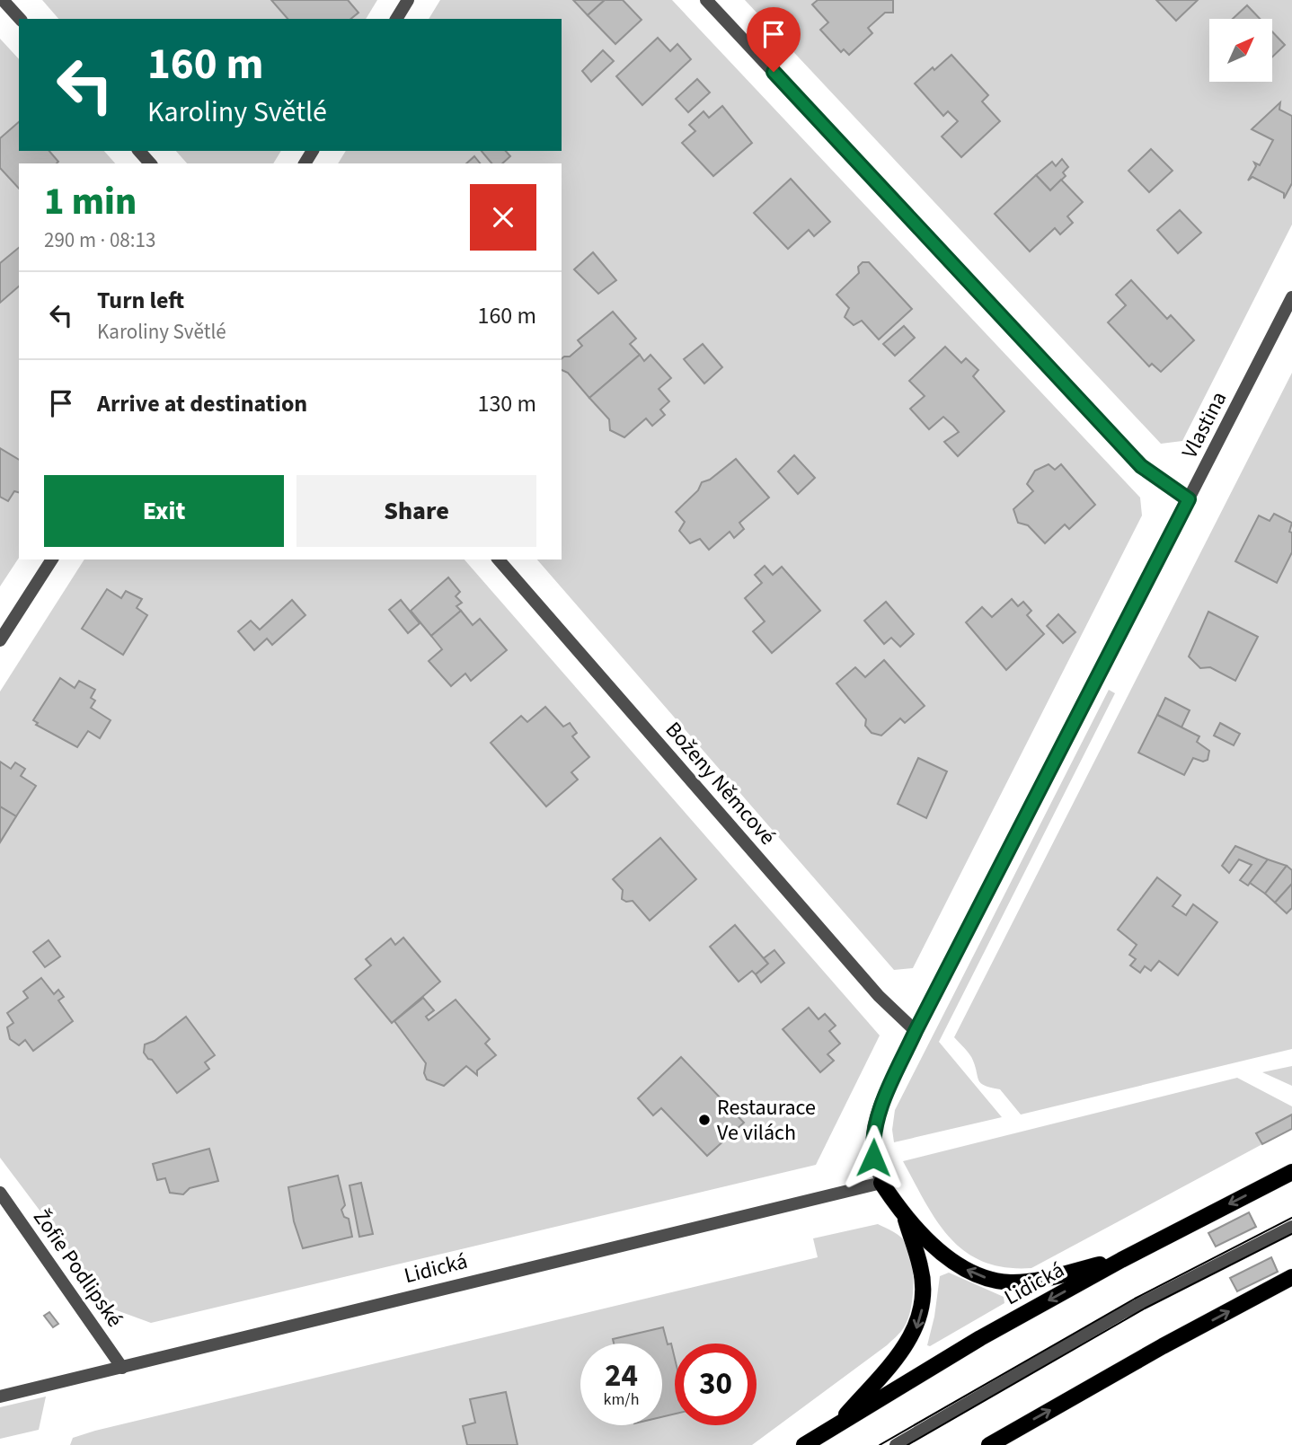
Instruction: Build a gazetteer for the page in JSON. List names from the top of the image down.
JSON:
{
  "streets": {
    "main road": ["Lidická"],
    "street": ["Vlastina", "Boženy Němcové", "Žofie Podlipské"]
  },
  "crossings": [
    ["Vlastina", "Boženy Němcové"],
    ["Vlastina", "Lidická"],
    ["Žofie Podlipské", "Lidická"]
  ],
  "places": ["Restaurace Ve vilách"],
  "north": "top right",
  "page": {
    "turn": ["160 m", "Karoliny Světlé"],
    "heading": ["1 min", "290 m · 08:13"],
    "list": [
      {
        "name": "Turn left",
        "note": "Karoliny Světlé",
        "value": "160 m"
      },
      {
        "name": "Arrive at destination",
        "value": "130 m"
      }
    ],
    "buttons": ["Exit", "Share"],
    "speed": "24 km/h",
    "limit": "30"
  }
}
